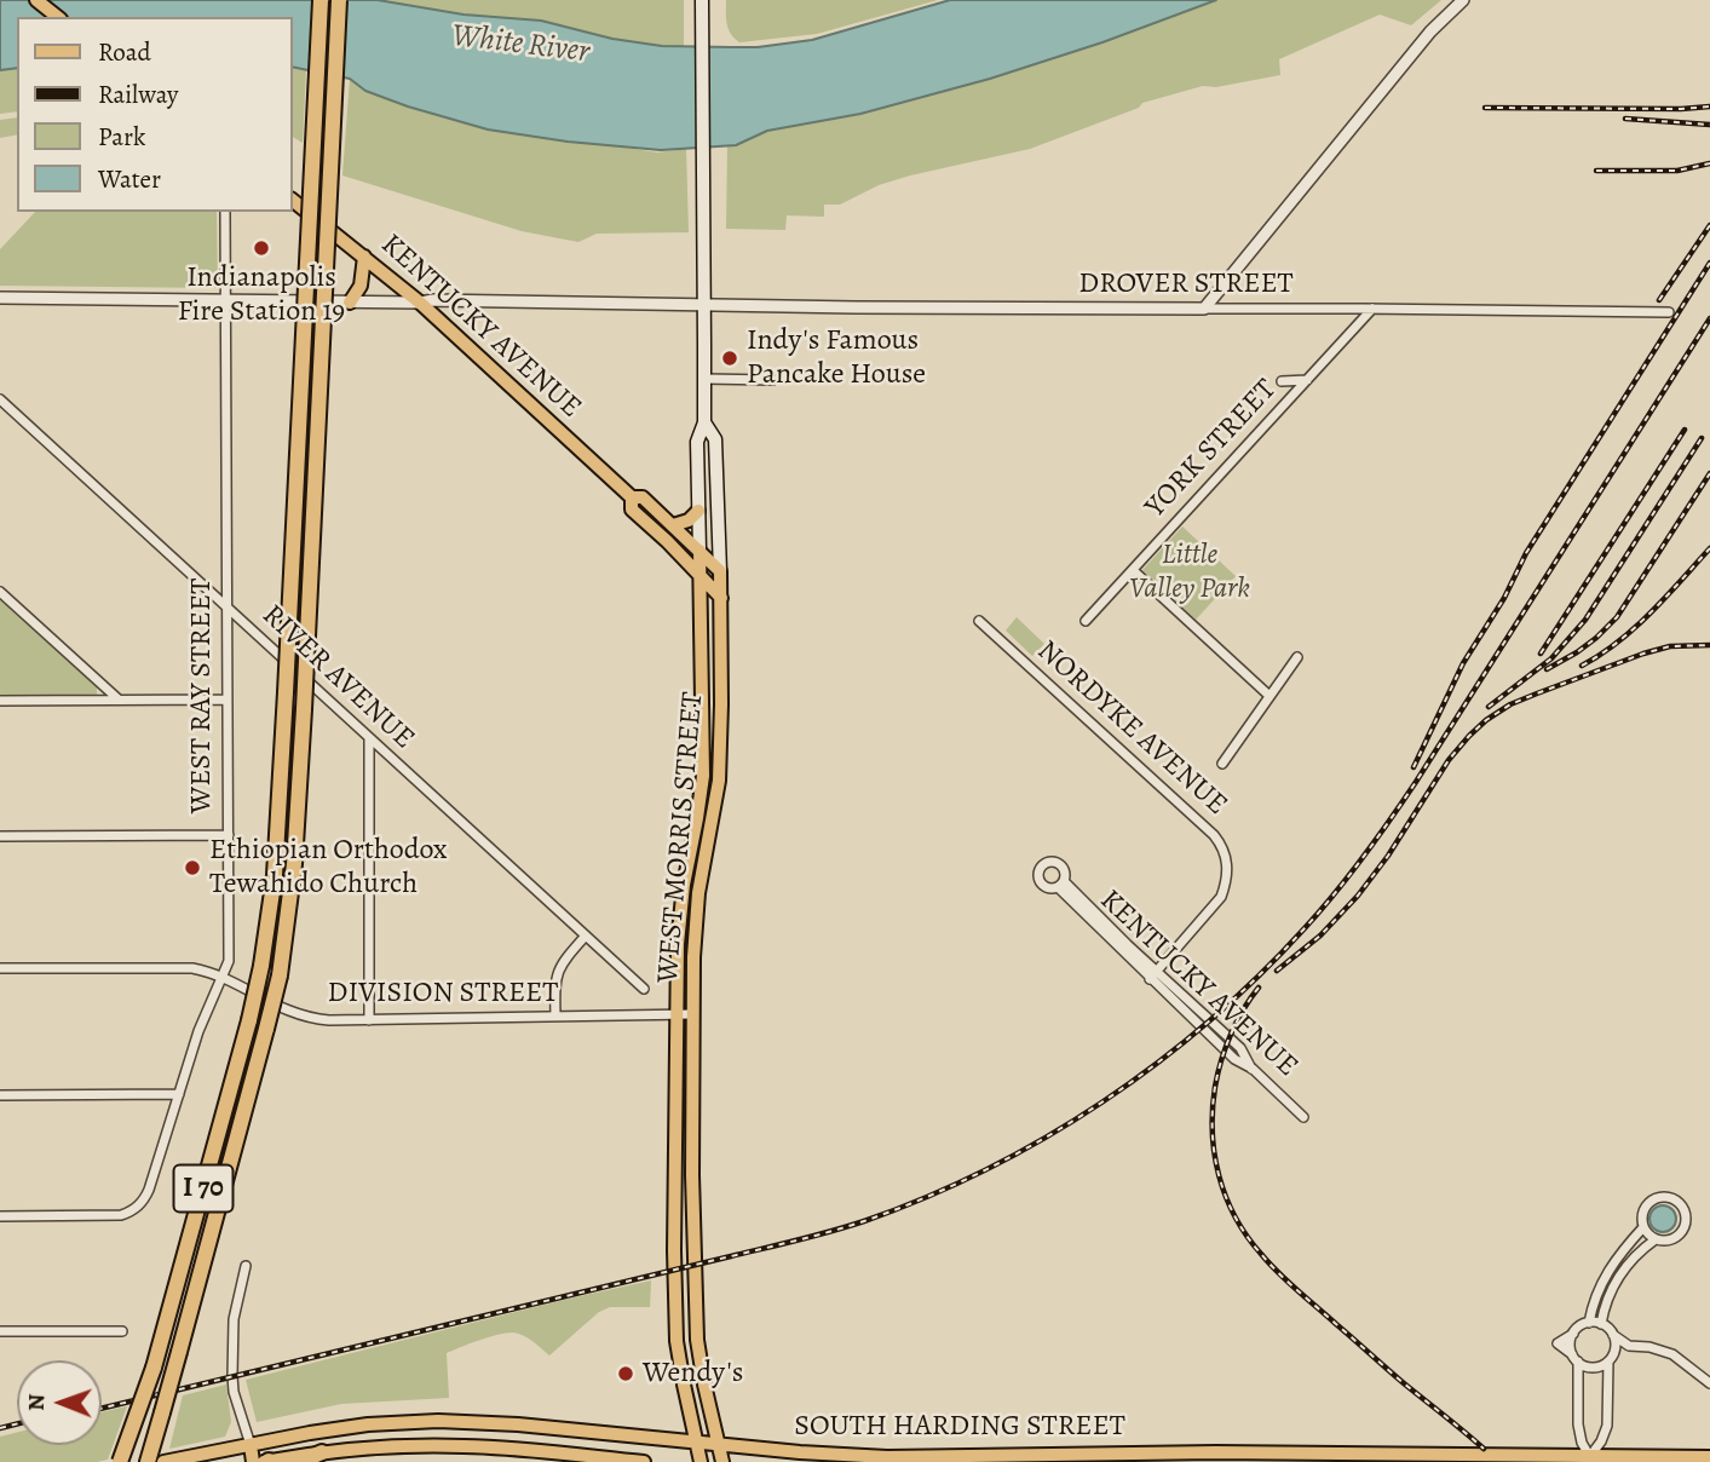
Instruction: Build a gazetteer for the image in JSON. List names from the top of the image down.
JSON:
{
  "streets": {
    "highway": ["I 70"],
    "main road": ["KENTUCKY AVENUE", "WEST MORRIS STREET", "SOUTH HARDING STREET"],
    "street": [
      "DROVER STREET",
      "YORK STREET",
      "RIVER AVENUE",
      "WEST RAY STREET",
      "NORDYKE AVENUE",
      "DIVISION STREET"
    ]
  },
  "crossings": [
    ["DROVER STREET", "KENTUCKY AVENUE"],
    ["DROVER STREET", "YORK STREET"],
    ["DROVER STREET", "WEST RAY STREET"],
    ["DROVER STREET", "WEST MORRIS STREET"],
    ["KENTUCKY AVENUE", "NORDYKE AVENUE"],
    ["KENTUCKY AVENUE", "WEST MORRIS STREET"],
    ["RIVER AVENUE", "WEST RAY STREET"],
    ["WEST RAY STREET", "DIVISION STREET"],
    ["WEST MORRIS STREET", "DIVISION STREET"],
    ["WEST MORRIS STREET", "SOUTH HARDING STREET"]
  ],
  "water": ["White River"],
  "parks": ["Little Valley Park"],
  "places": [
    "Indianapolis Fire Station 19",
    "Indy's Famous Pancake House",
    "Ethiopian Orthodox Tewahido Church",
    "Wendy's"
  ],
  "legend": [
    "Road",
    "Railway",
    "Park",
    "Water"
  ],
  "north": "left"
}
